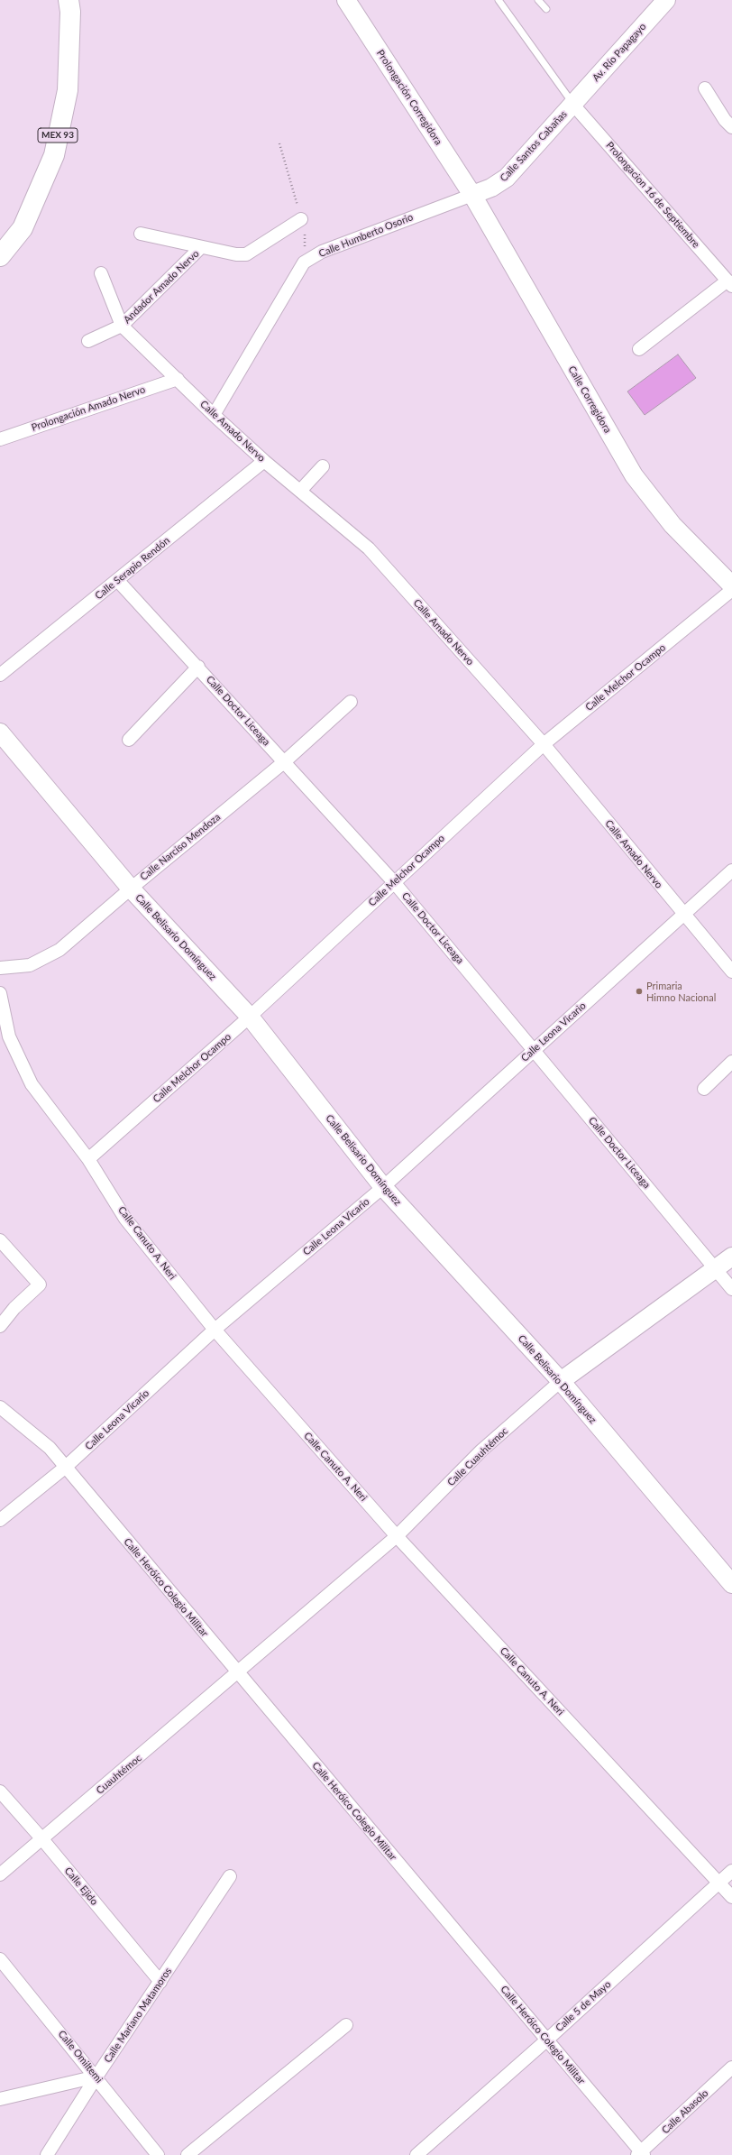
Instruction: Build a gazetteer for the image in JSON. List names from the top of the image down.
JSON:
{
  "streets": {
    "main road": ["MEX 93"],
    "street": [
      "Av. Río Papagayo",
      "Prolongación Corregidora",
      "Calle Santos Cabañas",
      "Prolongacion 16 de Septiembre",
      "Calle Humberto Osorio",
      "Andador Amado Nervo",
      "Calle Corregidora",
      "Prolongación Amado Nervo",
      "Calle Amado Nervo",
      "Calle Serapio Rendón",
      "Calle Melchor Ocampo",
      "Calle Doctor Liceaga",
      "Calle Narciso Mendoza",
      "Calle Belisario Domínguez",
      "Calle Leona Vicario",
      "Calle Canuto A. Neri",
      "Calle Cuauhtémoc",
      "Calle Heróico Colegio Militar",
      "Cuauhtémoc",
      "Calle Ejido",
      "Calle 5 de Mayo",
      "Calle Mariano Matamoros",
      "Calle Omiltemi",
      "Calle Abasolo"
    ]
  },
  "crossings": [
    ["Av. Río Papagayo", "Calle Santos Cabañas"],
    ["Av. Río Papagayo", "Prolongacion 16 de Septiembre"],
    ["Prolongación Corregidora", "Calle Santos Cabañas"],
    ["Prolongación Corregidora", "Calle Humberto Osorio"],
    ["Prolongación Corregidora", "Calle Corregidora"],
    ["Calle Santos Cabañas", "Prolongacion 16 de Septiembre"],
    ["Calle Santos Cabañas", "Calle Humberto Osorio"],
    ["Calle Santos Cabañas", "Calle Corregidora"],
    ["Calle Humberto Osorio", "Calle Corregidora"],
    ["Calle Humberto Osorio", "Calle Amado Nervo"],
    ["Andador Amado Nervo", "Calle Amado Nervo"],
    ["Prolongación Amado Nervo", "Calle Amado Nervo"],
    ["Calle Amado Nervo", "Calle Serapio Rendón"],
    ["Calle Amado Nervo", "Calle Melchor Ocampo"],
    ["Calle Amado Nervo", "Calle Leona Vicario"],
    ["Calle Serapio Rendón", "Calle Doctor Liceaga"],
    ["Calle Melchor Ocampo", "Calle Doctor Liceaga"],
    ["Calle Melchor Ocampo", "Calle Belisario Domínguez"],
    ["Calle Melchor Ocampo", "Calle Canuto A. Neri"],
    ["Calle Doctor Liceaga", "Calle Narciso Mendoza"],
    ["Calle Doctor Liceaga", "Calle Leona Vicario"],
    ["Calle Doctor Liceaga", "Calle Cuauhtémoc"],
    ["Calle Narciso Mendoza", "Calle Belisario Domínguez"],
    ["Calle Belisario Domínguez", "Calle Leona Vicario"],
    ["Calle Belisario Domínguez", "Calle Cuauhtémoc"],
    ["Calle Leona Vicario", "Calle Canuto A. Neri"],
    ["Calle Leona Vicario", "Calle Heróico Colegio Militar"],
    ["Calle Canuto A. Neri", "Calle Cuauhtémoc"],
    ["Calle Canuto A. Neri", "Calle 5 de Mayo"],
    ["Calle Cuauhtémoc", "Calle Heróico Colegio Militar"],
    ["Calle Cuauhtémoc", "Cuauhtémoc"],
    ["Calle Heróico Colegio Militar", "Cuauhtémoc"],
    ["Calle Heróico Colegio Militar", "Calle 5 de Mayo"],
    ["Calle Heróico Colegio Militar", "Calle Abasolo"],
    ["Cuauhtémoc", "Calle Ejido"],
    ["Calle Ejido", "Calle Mariano Matamoros"],
    ["Calle Mariano Matamoros", "Calle Omiltemi"]
  ],
  "places": ["Primaria Himno Nacional"]
}
